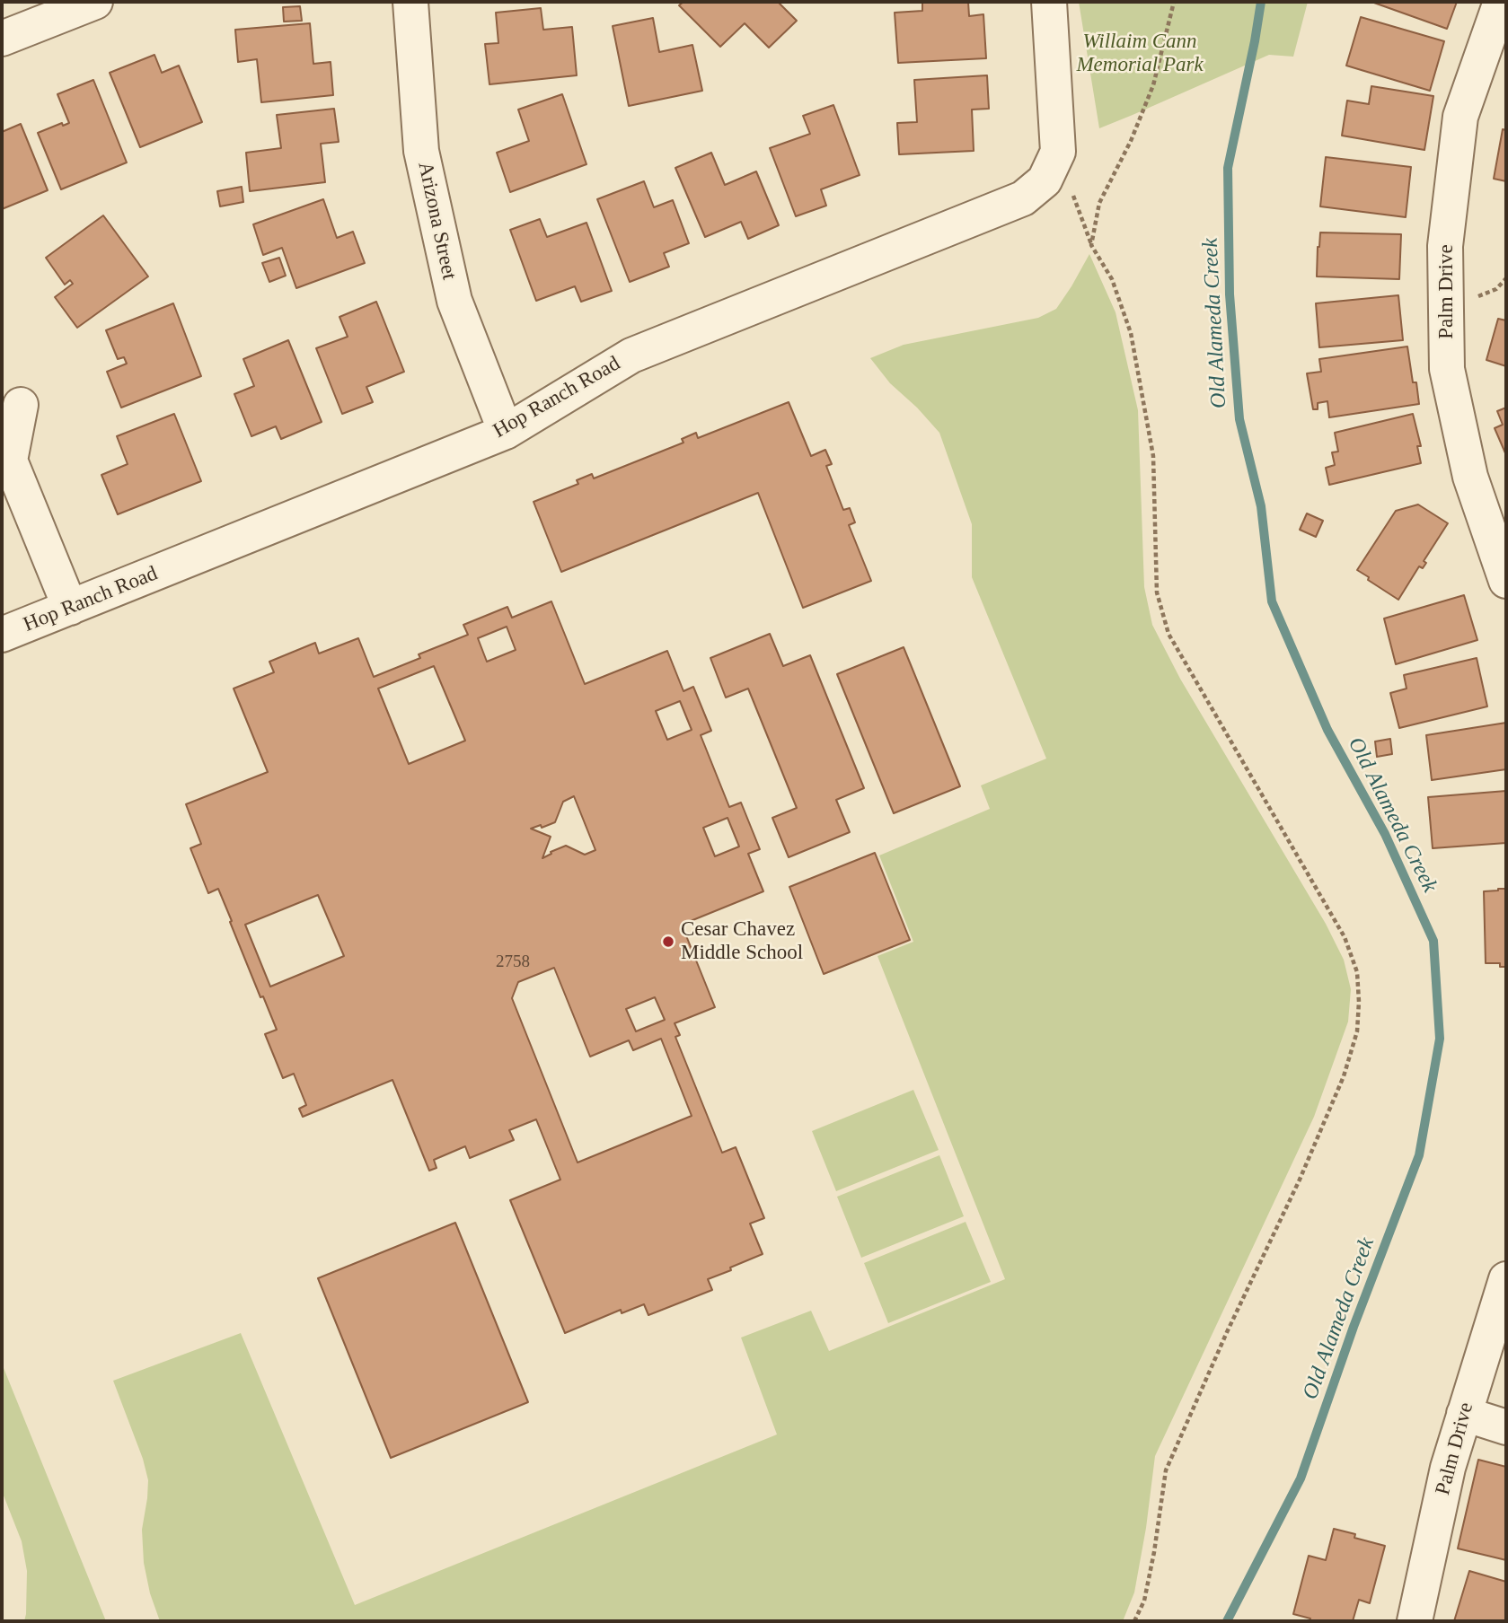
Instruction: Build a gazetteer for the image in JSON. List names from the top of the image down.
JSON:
{
  "streets": {
    "street": ["Arizona Street", "Palm Drive", "Hop Ranch Road"]
  },
  "crossings": [
    ["Arizona Street", "Hop Ranch Road"]
  ],
  "water": ["Old Alameda Creek"],
  "parks": ["Willaim Cann Memorial Park"],
  "places": ["Cesar Chavez Middle School"],
  "house_numbers": ["2758"]
}
